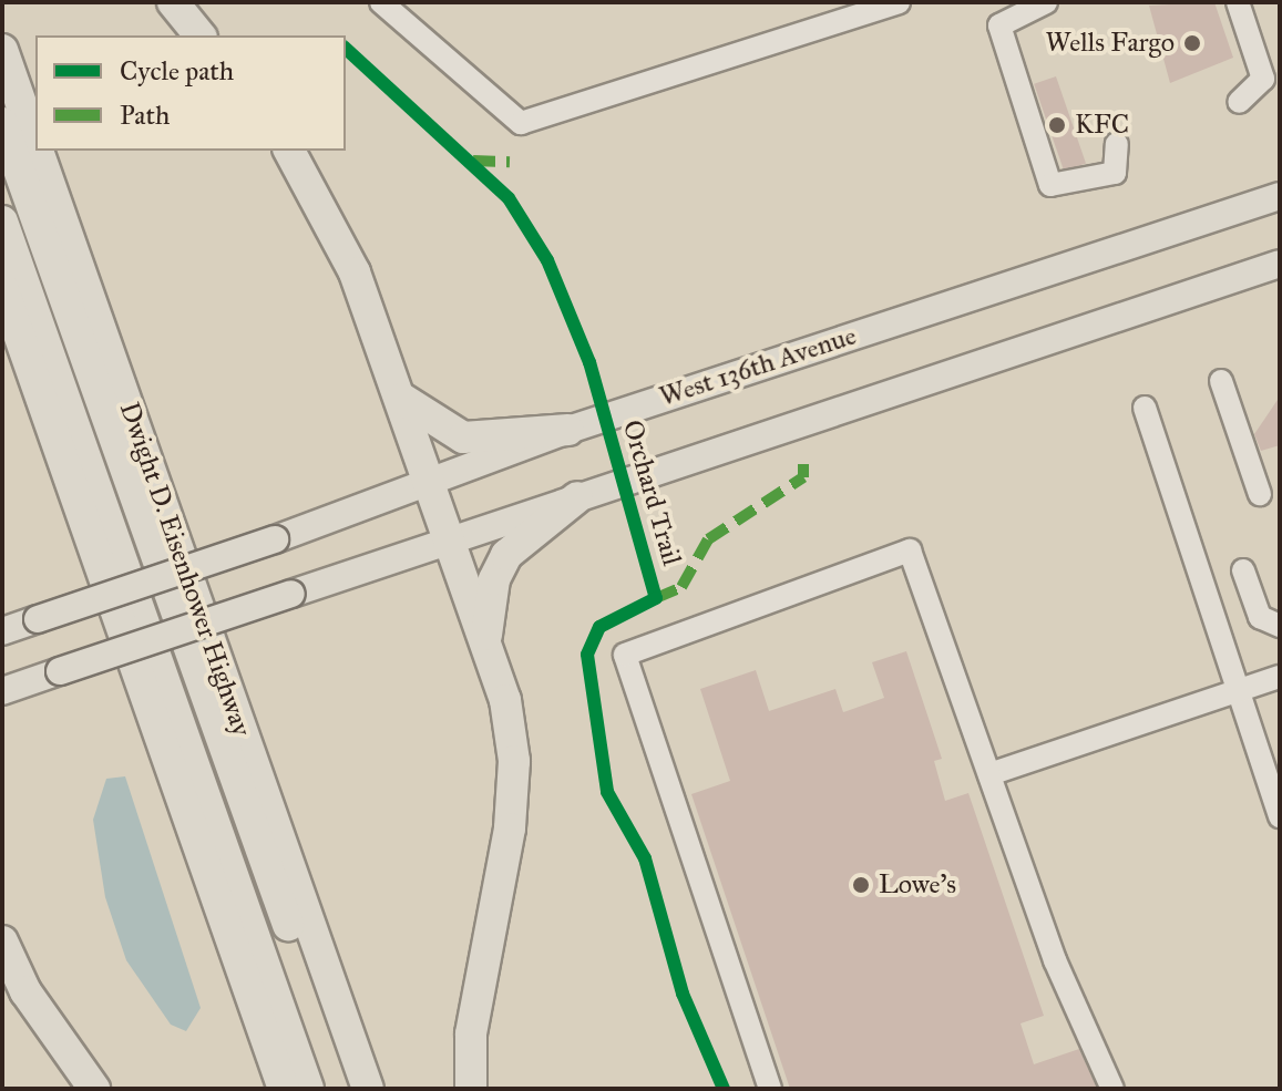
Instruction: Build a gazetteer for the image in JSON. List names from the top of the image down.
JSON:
{
  "streets": {
    "highway": ["Dwight D. Eisenhower Highway"],
    "main road": ["West 136th Avenue"],
    "cycle path": ["Orchard Trail"]
  },
  "places": ["Wells Fargo", "KFC", "Lowe's"],
  "legend": ["Cycle path", "Path"]
}
